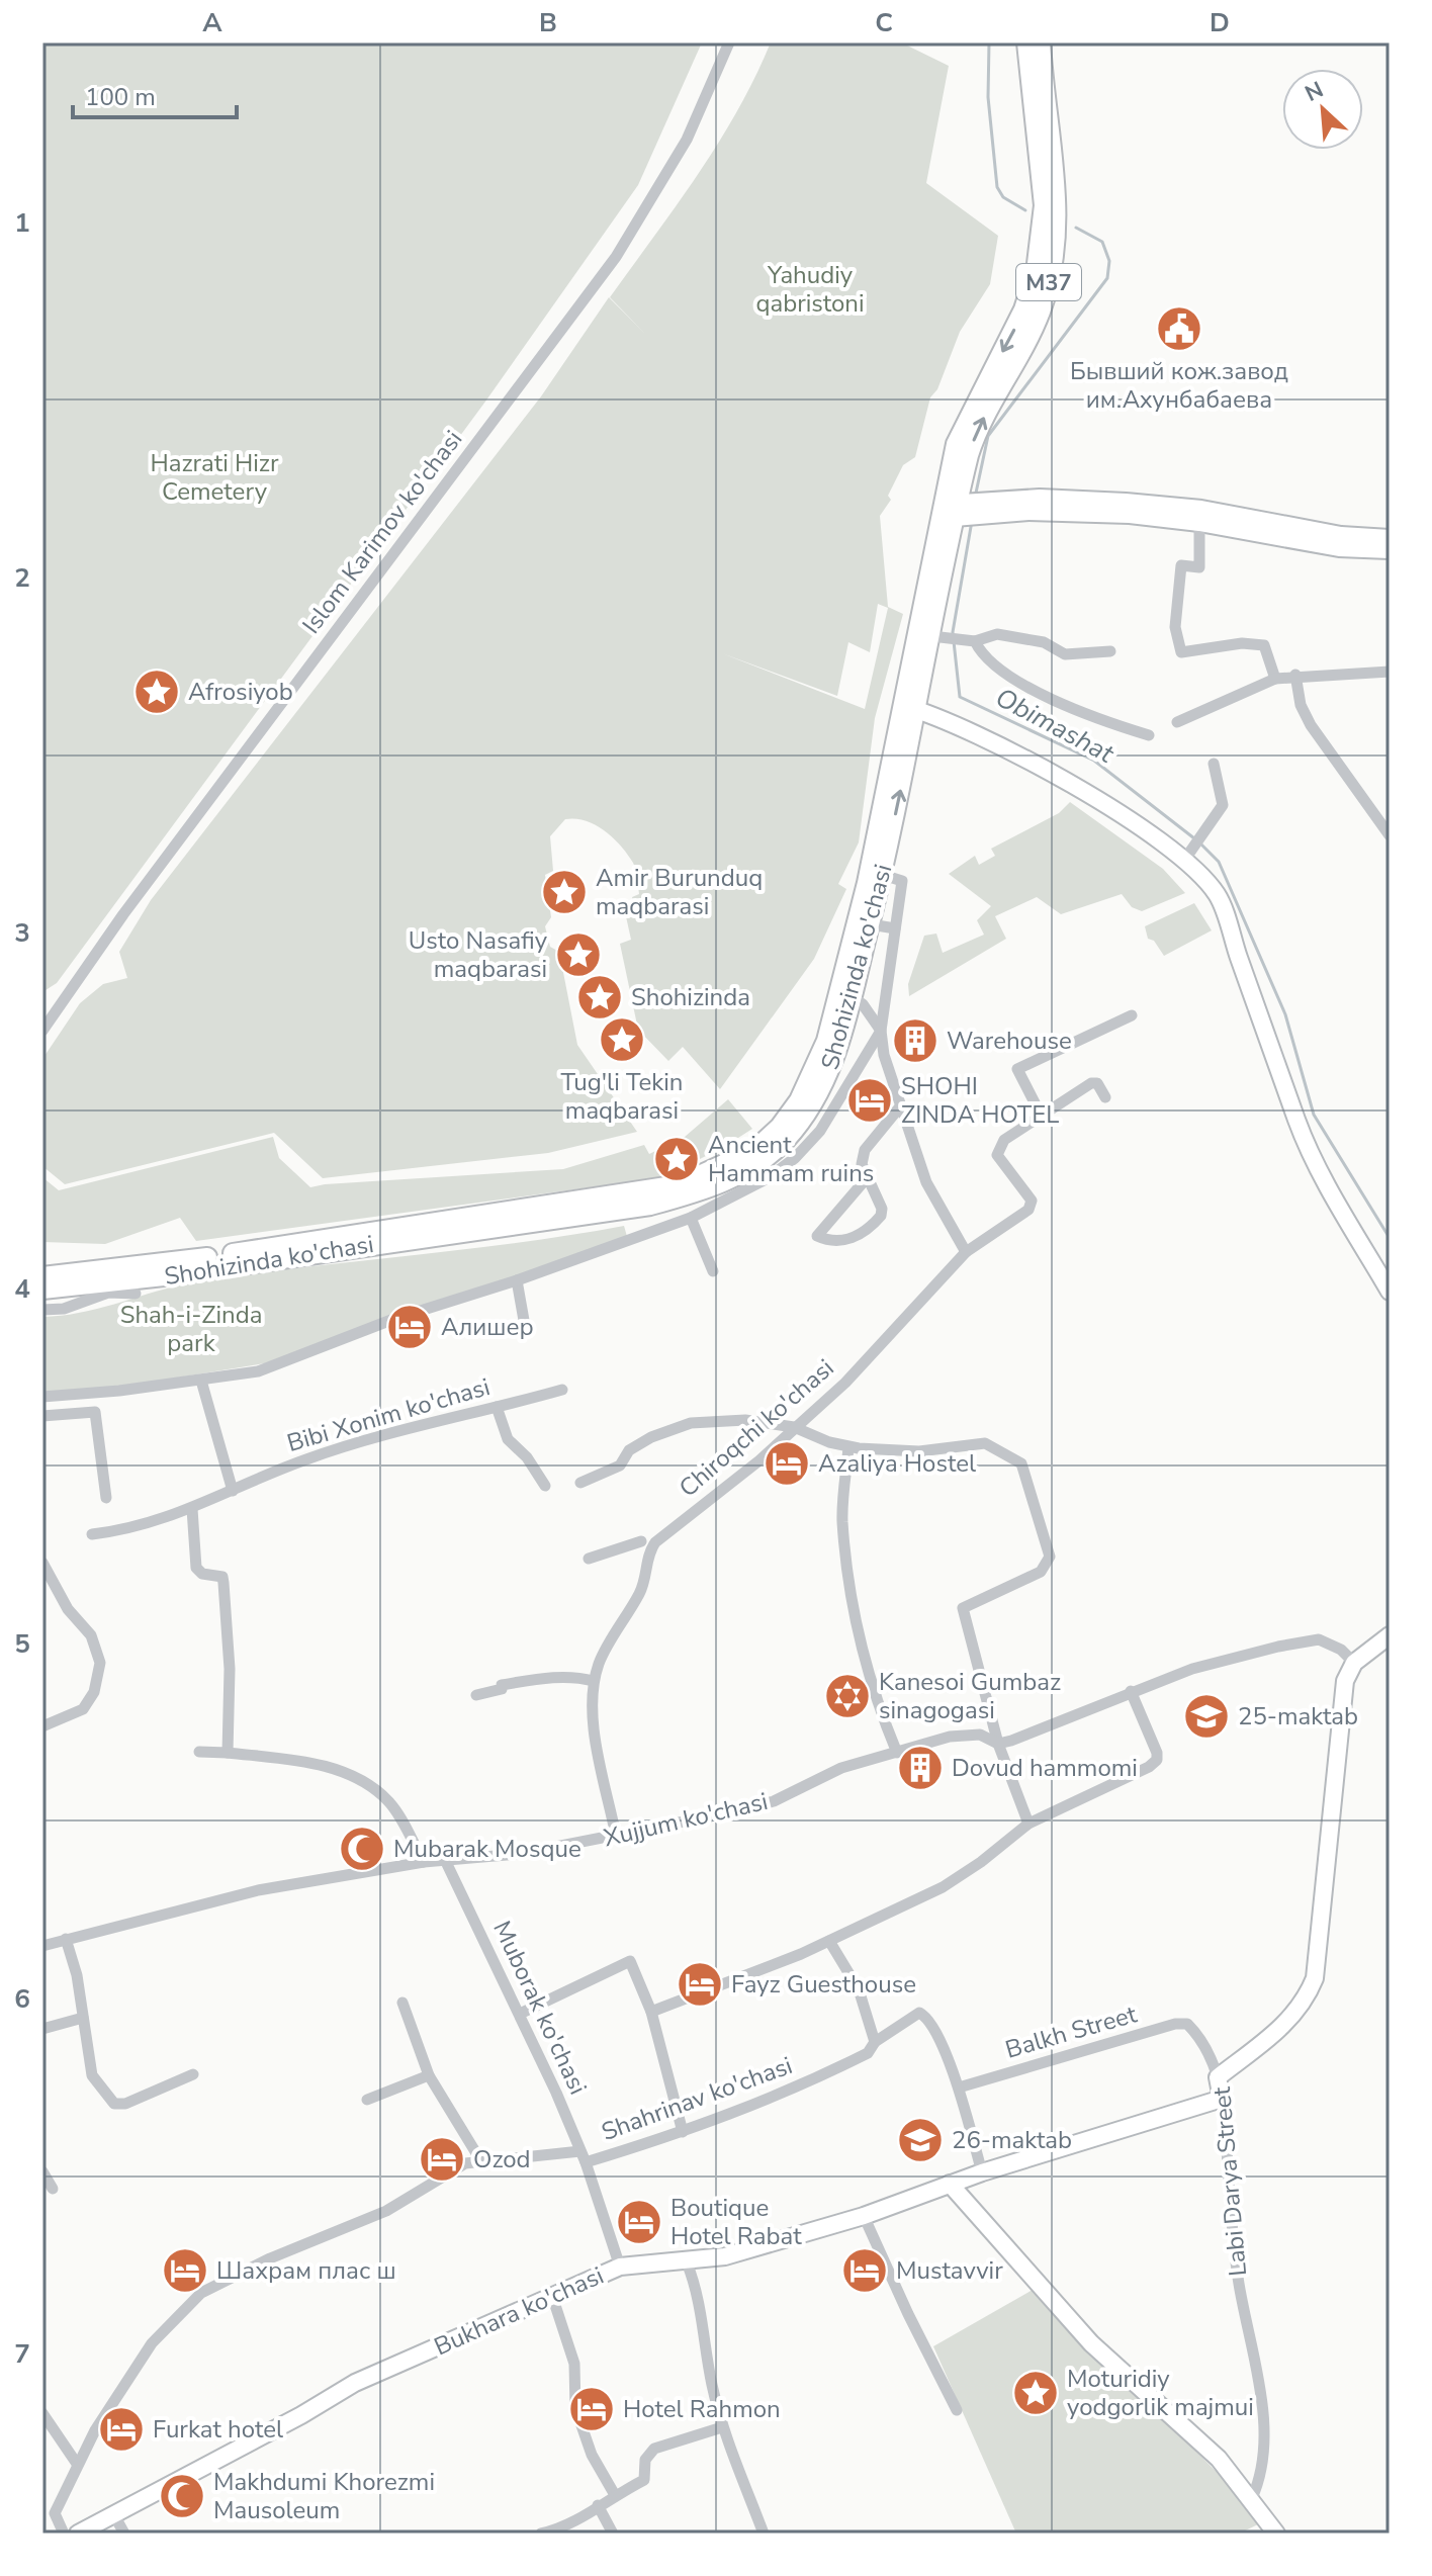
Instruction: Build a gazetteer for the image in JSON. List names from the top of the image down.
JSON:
{
  "streets": {
    "main road": ["M37", "Shohizinda ko'chasi"],
    "street": [
      "Islom Karimov ko'chasi",
      "Bibi Xonim ko'chasi",
      "Chiroqchi ko'chasi",
      "Xujjum ko'chasi",
      "Muborak ko'chasi",
      "Balkh Street",
      "Shahrinav ko'chasi",
      "Labi Darya Street",
      "Bukhara ko'chasi"
    ]
  },
  "crossings": [
    ["Chiroqchi ko'chasi", "Xujjum ko'chasi"],
    ["Xujjum ko'chasi", "Muborak ko'chasi"],
    ["Xujjum ko'chasi", "Labi Darya Street"],
    ["Muborak ko'chasi", "Shahrinav ko'chasi"],
    ["Muborak ko'chasi", "Bukhara ko'chasi"],
    ["Balkh Street", "Shahrinav ko'chasi"],
    ["Balkh Street", "Labi Darya Street"],
    ["Shahrinav ko'chasi", "Bukhara ko'chasi"],
    ["Labi Darya Street", "Bukhara ko'chasi"]
  ],
  "water": ["Obimashat"],
  "parks": ["Yahudiy qabristoni", "Hazrati Hizr Cemetery", "Shah-i-Zinda park"],
  "places": {
    "public building": ["Бывший кож.завод им.Ахунбабаева"],
    "place": [
      "Afrosiyob",
      "Amir Burunduq maqbarasi",
      "Usto Nasafiy maqbarasi",
      "Shohizinda",
      "Tug'li Tekin maqbarasi",
      "Ancient Hammam ruins",
      "Moturidiy yodgorlik majmui"
    ],
    "building": ["Warehouse", "Dovud hammomi"],
    "hotel": [
      "SHOHI ZINDA HOTEL",
      "Алишер",
      "Azaliya Hostel",
      "Fayz Guesthouse",
      "Ozod",
      "Boutique Hotel Rabat",
      "Шахрам плас ш",
      "Mustavvir",
      "Hotel Rahmon",
      "Furkat hotel"
    ],
    "synagogue": ["Kanesoi Gumbaz sinagogasi"],
    "school or university": ["25-maktab", "26-maktab"],
    "mosque": ["Mubarak Mosque", "Makhdumi Khorezmi Mausoleum"]
  },
  "scale_bar": "100 m",
  "north": "top left",
  "grid": {
    "columns": [
      "A",
      "B",
      "C",
      "D"
    ],
    "rows": [
      "1",
      "2",
      "3",
      "4",
      "5",
      "6",
      "7"
    ]
  }
}
